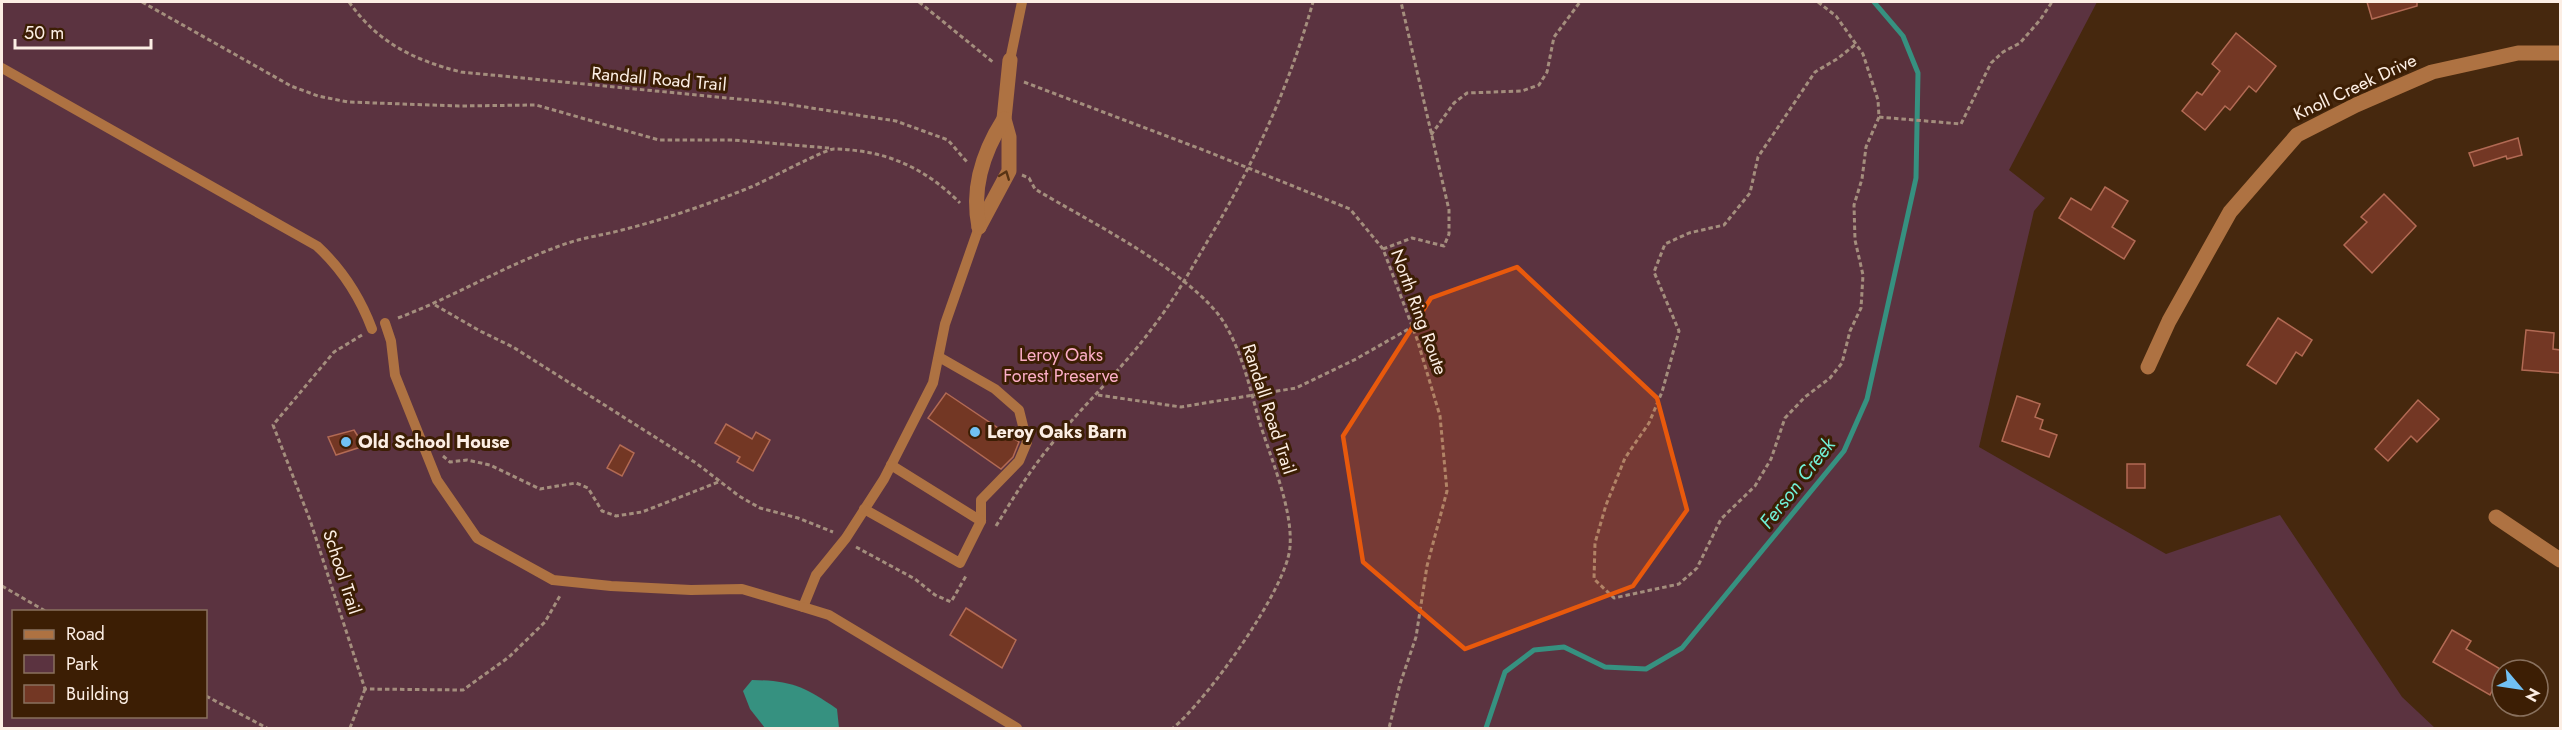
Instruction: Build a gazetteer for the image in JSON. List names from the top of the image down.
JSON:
{
  "streets": {
    "street": ["Knoll Creek Drive"],
    "path": ["Randall Road Trail", "North Ring Route", "School Trail"]
  },
  "water": ["Ferson Creek"],
  "parks": ["Leroy Oaks Forest Preserve"],
  "places": ["Leroy Oaks Barn", "Old School House"],
  "legend": ["Road", "Park", "Building"],
  "scale_bar": "50 m",
  "north": "bottom right"
}
